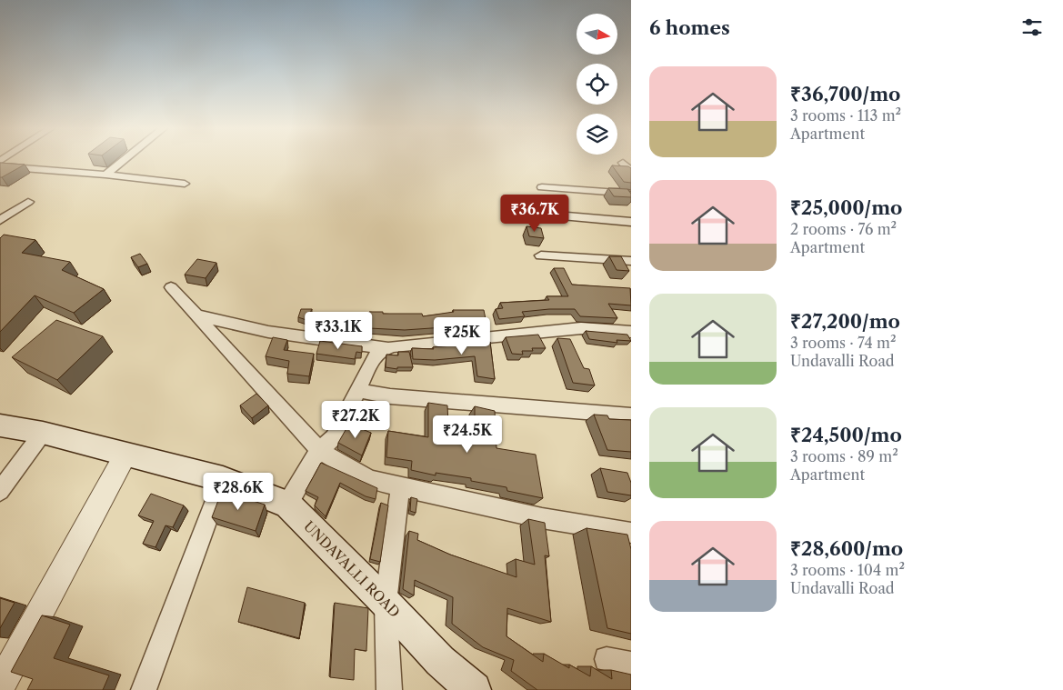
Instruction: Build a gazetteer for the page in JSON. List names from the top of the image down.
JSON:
{
  "streets": {
    "main road": ["UNDAVALLI ROAD"]
  },
  "north": "right",
  "page": {
    "heading": "6 homes",
    "list": [
      {
        "name": "₹36,700/mo",
        "note": "3 rooms · 113 m² · Apartment"
      },
      {
        "name": "₹25,000/mo",
        "note": "2 rooms · 76 m² · Apartment"
      },
      {
        "name": "₹27,200/mo",
        "note": "3 rooms · 74 m² · Undavalli Road"
      },
      {
        "name": "₹24,500/mo",
        "note": "3 rooms · 89 m² · Apartment"
      },
      {
        "name": "₹28,600/mo",
        "note": "3 rooms · 104 m² · Undavalli Road"
      }
    ],
    "price": [
      "₹36.7K",
      "₹33.1K",
      "₹25K",
      "₹27.2K",
      "₹24.5K",
      "₹28.6K"
    ]
  }
}
